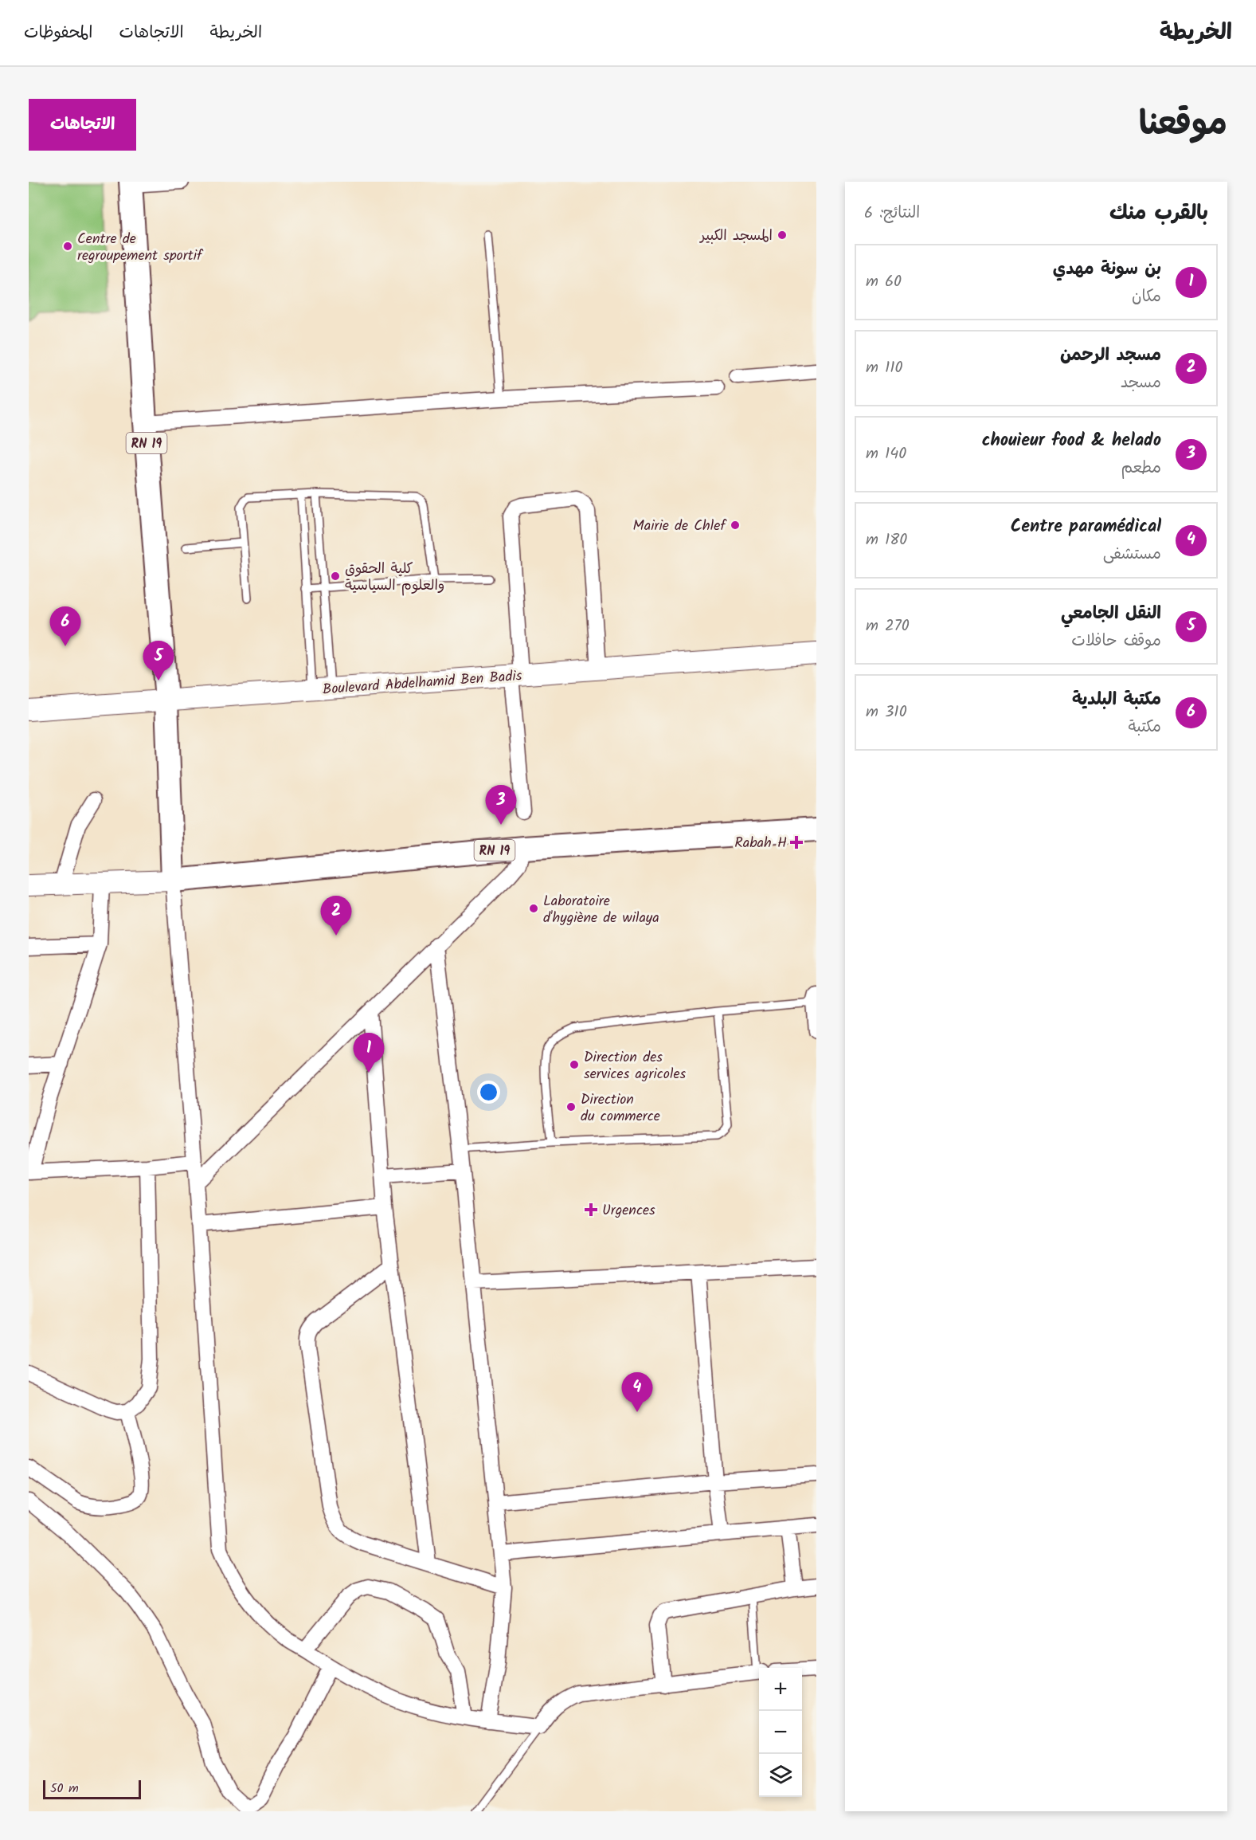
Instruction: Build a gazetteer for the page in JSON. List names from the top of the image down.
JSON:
{
  "streets": {
    "main road": ["RN 19", "Boulevard Abdelhamid Ben Badis"]
  },
  "crossings": [
    ["RN 19", "Boulevard Abdelhamid Ben Badis"]
  ],
  "places": {
    "other": [
      "المسجد الكبير",
      "Centre de regroupement sportif",
      "Mairie de Chlef",
      "كلية الحقوق والعلوم السياسية",
      "Laboratoire d'hygiène de wilaya",
      "Direction des services agricoles",
      "Direction du commerce"
    ],
    "health": ["Rabah H", "Urgences"]
  },
  "scale_bar": "50 m",
  "page": {
    "header": "الخريطة",
    "nav": ["الخريطة", "الاتجاهات", "المحفوظات"],
    "title": "موقعنا",
    "buttons": "الاتجاهات",
    "heading": ["بالقرب منك", "النتائج: 6"],
    "list": [
      {
        "mark": "1",
        "name": "بن سونة مهدي",
        "note": "مكان",
        "value": "60 m"
      },
      {
        "mark": "2",
        "name": "مسجد الرحمن",
        "note": "مسجد",
        "value": "110 m"
      },
      {
        "mark": "3",
        "name": "chouieur food & helado",
        "note": "مطعم",
        "value": "140 m"
      },
      {
        "mark": "4",
        "name": "Centre paramédical",
        "note": "مستشفى",
        "value": "180 m"
      },
      {
        "mark": "5",
        "name": "النقل الجامعي",
        "note": "موقف حافلات",
        "value": "270 m"
      },
      {
        "mark": "6",
        "name": "مكتبة البلدية",
        "note": "مكتبة",
        "value": "310 m"
      }
    ],
    "pins": [
      "6",
      "5",
      "3",
      "2",
      "1",
      "4"
    ],
    "map_buttons": ["+", "−"],
    "scale": "50 m"
  }
}
